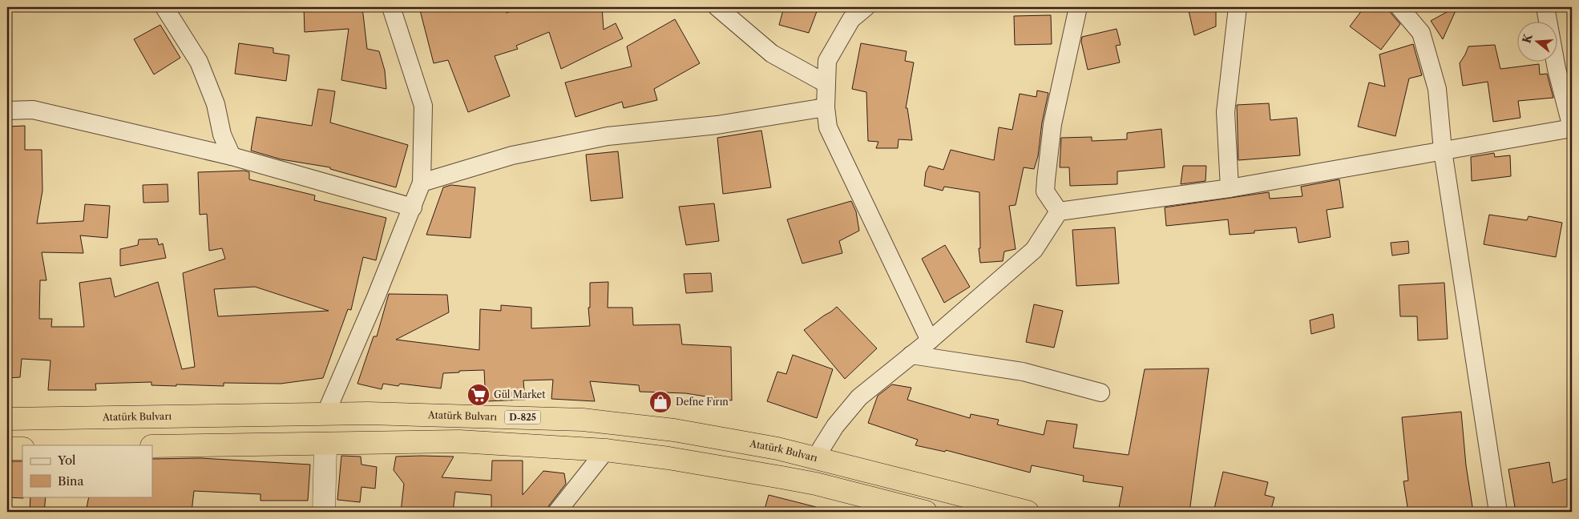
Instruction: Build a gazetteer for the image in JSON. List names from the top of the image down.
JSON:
{
  "streets": {
    "highway": ["Atatürk Bulvarı", "D-825"]
  },
  "places": {
    "supermarket": ["Gül Market"],
    "shop": ["Defne Fırın"]
  },
  "legend": ["Yol", "Bina"],
  "north": "left"
}
